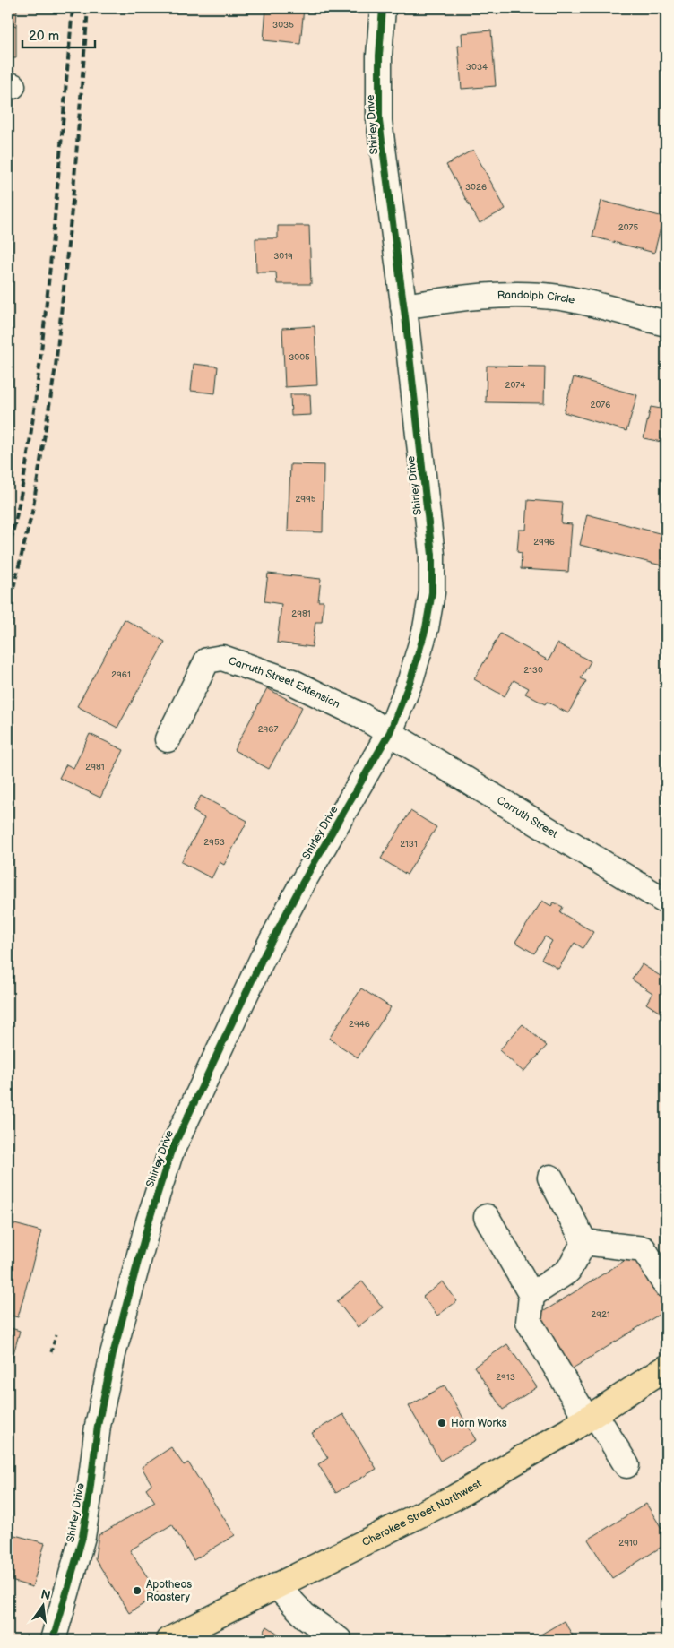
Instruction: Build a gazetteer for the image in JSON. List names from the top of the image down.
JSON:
{
  "streets": {
    "main road": ["Cherokee Street Northwest"],
    "street": [
      "Shirley Drive",
      "Randolph Circle",
      "Carruth Street Extension",
      "Carruth Street"
    ]
  },
  "crossings": [
    ["Shirley Drive", "Randolph Circle"],
    ["Shirley Drive", "Carruth Street Extension"],
    ["Shirley Drive", "Carruth Street"],
    ["Carruth Street Extension", "Carruth Street"]
  ],
  "places": ["Horn Works", "Apotheos Roastery"],
  "house_numbers": [
    "3035",
    "3034",
    "3026",
    "2075",
    "3019",
    "3005",
    "2074",
    "2076",
    "2995",
    "2996",
    "2981",
    "2130",
    "2961",
    "2967",
    "2981",
    "2953",
    "2131",
    "2946",
    "2921",
    "2913",
    "2910"
  ],
  "scale_bar": "20 m",
  "north": "top"
}
